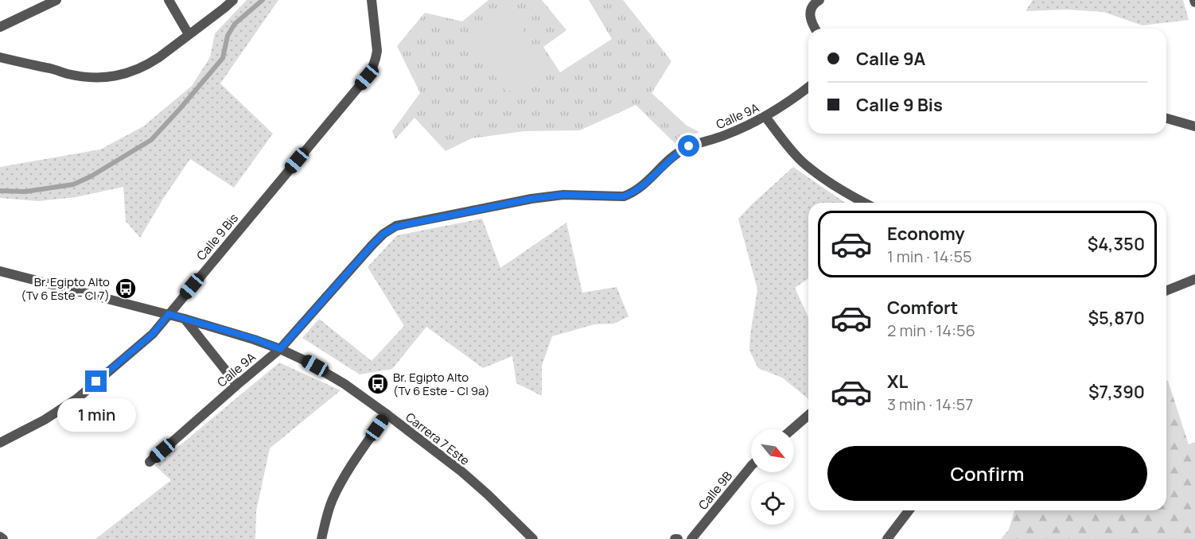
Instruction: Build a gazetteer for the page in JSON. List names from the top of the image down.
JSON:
{
  "streets": {
    "street": [
      "Calle 9A",
      "Calle 9 Bis",
      "Carrera 7 Este",
      "Calle 9B"
    ]
  },
  "crossings": [
    ["Calle 9A", "Carrera 7 Este"],
    ["Calle 9 Bis", "Carrera 7 Este"]
  ],
  "places": {
    "bus stop": ["Br. Egipto Alto (Tv 6 Este - Cl 7)", "Br. Egipto Alto (Tv 6 Este - Cl 9a)"]
  },
  "north": "bottom right",
  "page": {
    "banner": ["Calle 9A", "Calle 9 Bis"],
    "list": [
      {
        "name": "Economy",
        "note": "1 min · 14:55",
        "value": "$4,350"
      },
      {
        "name": "Comfort",
        "note": "2 min · 14:56",
        "value": "$5,870"
      },
      {
        "name": "XL",
        "note": "3 min · 14:57",
        "value": "$7,390"
      }
    ],
    "bubble": "1 min",
    "buttons": "Confirm"
  }
}
